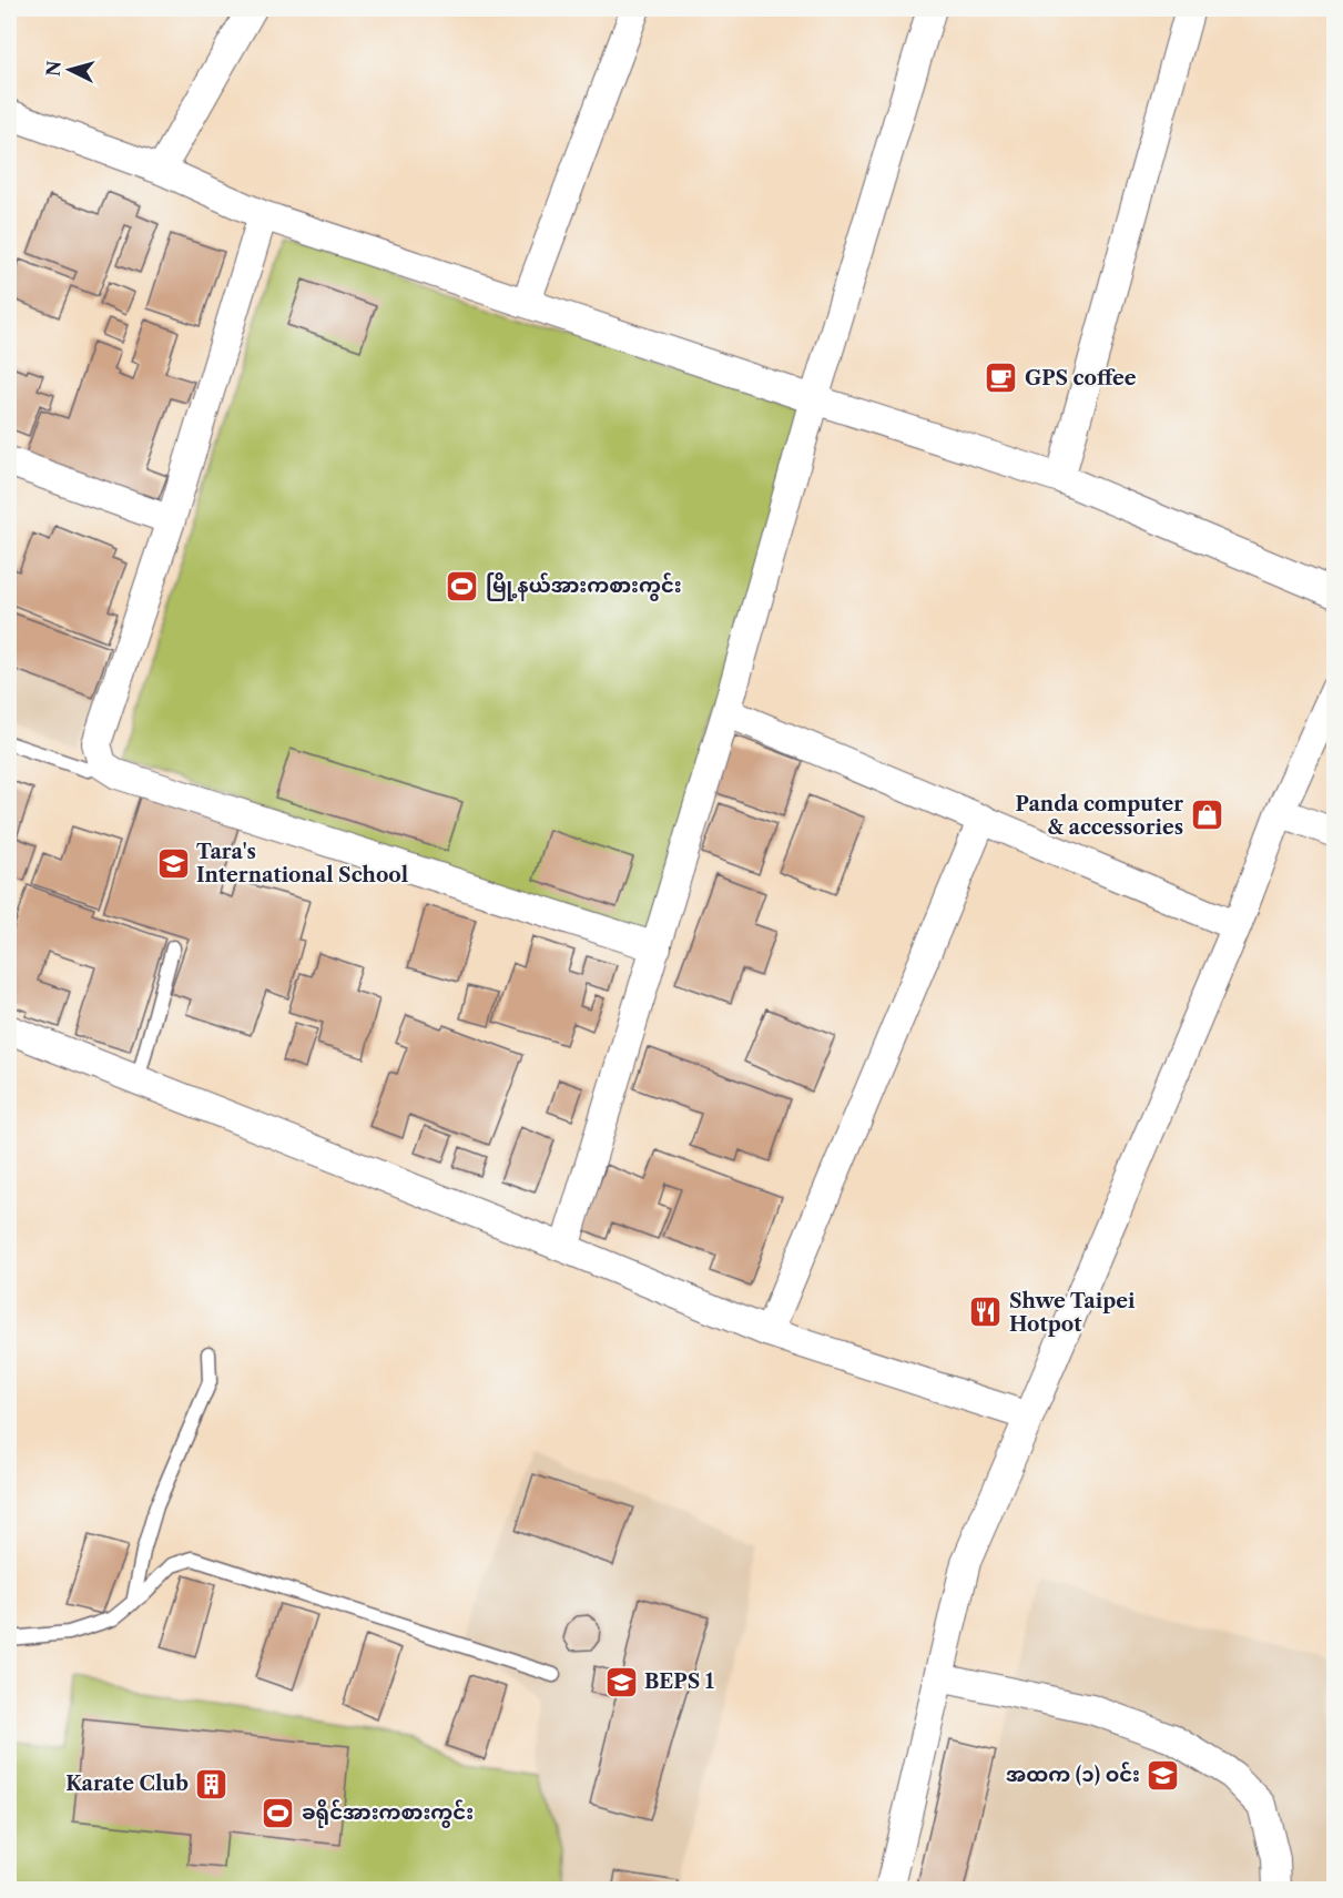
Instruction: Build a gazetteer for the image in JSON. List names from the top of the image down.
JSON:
{
  "places": {
    "cafe": ["GPS coffee"],
    "sports": ["မြို့နယ်အားကစားကွင်း", "ခရိုင်အားကစားကွင်း"],
    "shop": ["Panda computer & accessories"],
    "school or university": ["Tara's International School", "BEPS 1", "အထက (၁) ဝင်း"],
    "restaurant": ["Shwe Taipei Hotpot"],
    "building": ["Karate Club"]
  },
  "north": "left"
}
